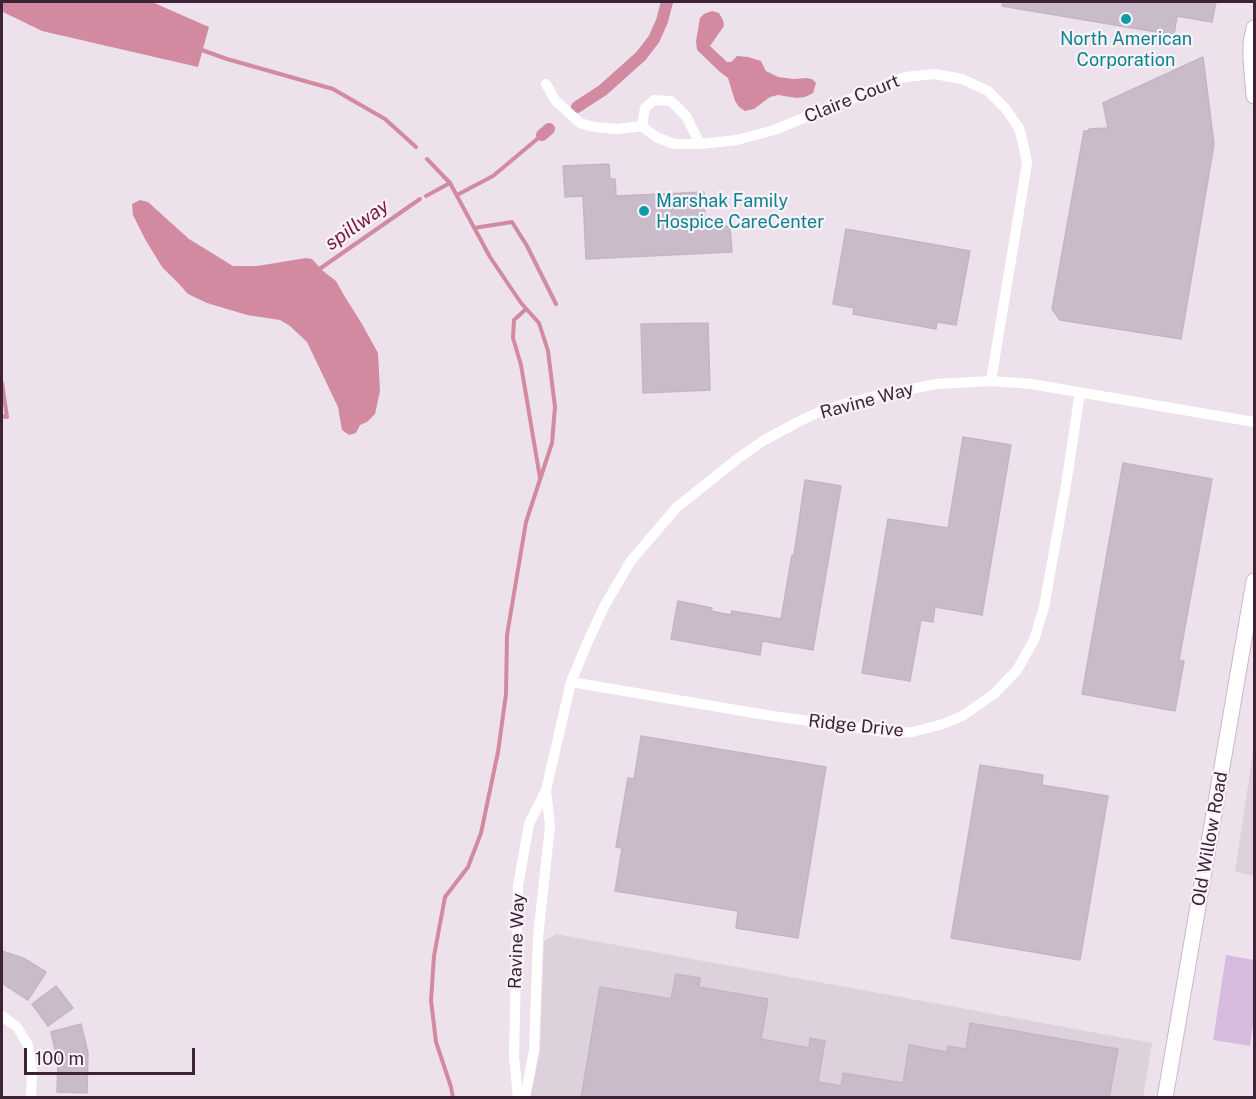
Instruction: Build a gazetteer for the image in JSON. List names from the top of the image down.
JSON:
{
  "streets": {
    "street": [
      "Claire Court",
      "Ravine Way",
      "Ridge Drive",
      "Old Willow Road"
    ]
  },
  "crossings": [
    ["Claire Court", "Ravine Way"],
    ["Ravine Way", "Ridge Drive"]
  ],
  "water": ["spillway"],
  "places": ["North American Corporation", "Marshak Family Hospice CareCenter"],
  "scale_bar": "100 m"
}
